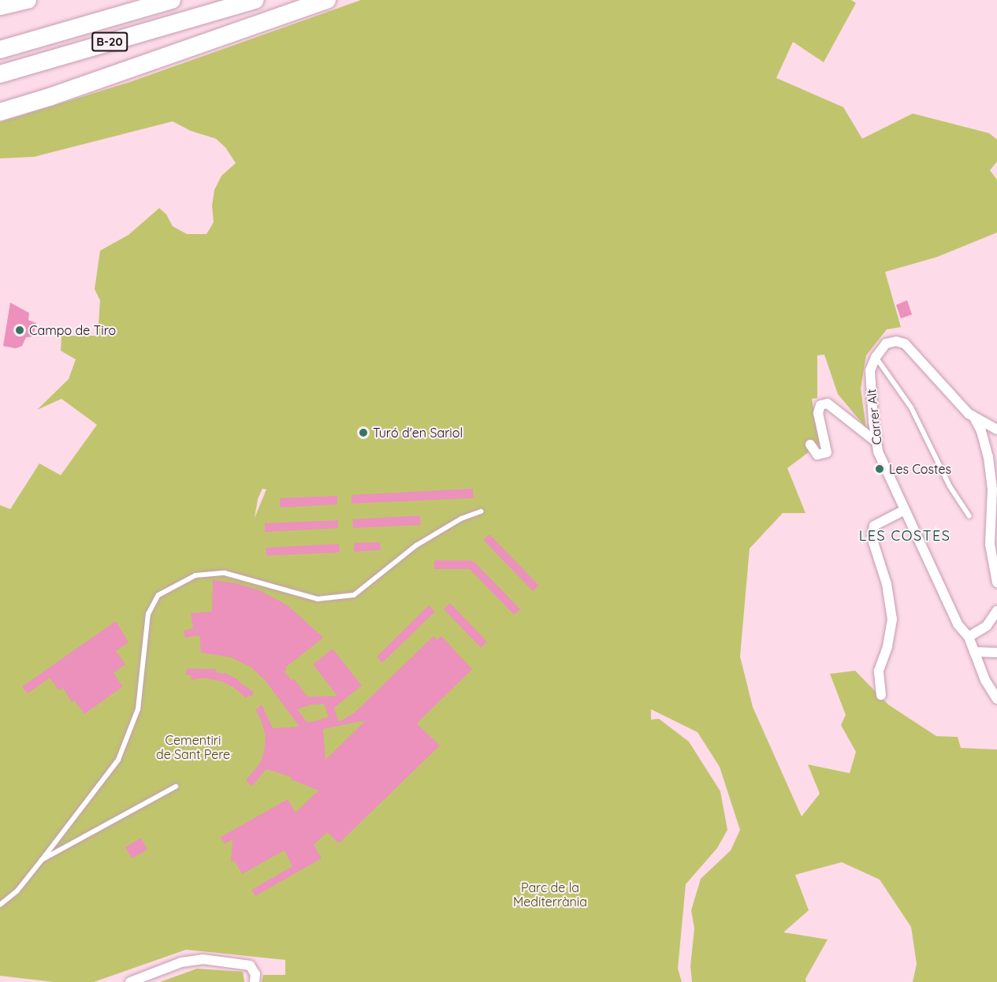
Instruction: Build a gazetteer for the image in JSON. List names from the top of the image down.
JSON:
{
  "streets": {
    "highway": ["B-20"],
    "street": ["Carrer Alt"]
  },
  "districts": ["LES COSTES"],
  "parks": ["Cementiri de Sant Pere", "Parc de la Mediterrània"],
  "places": ["Campo de Tiro", "Turó d'en Sariol", "Les Costes"]
}
